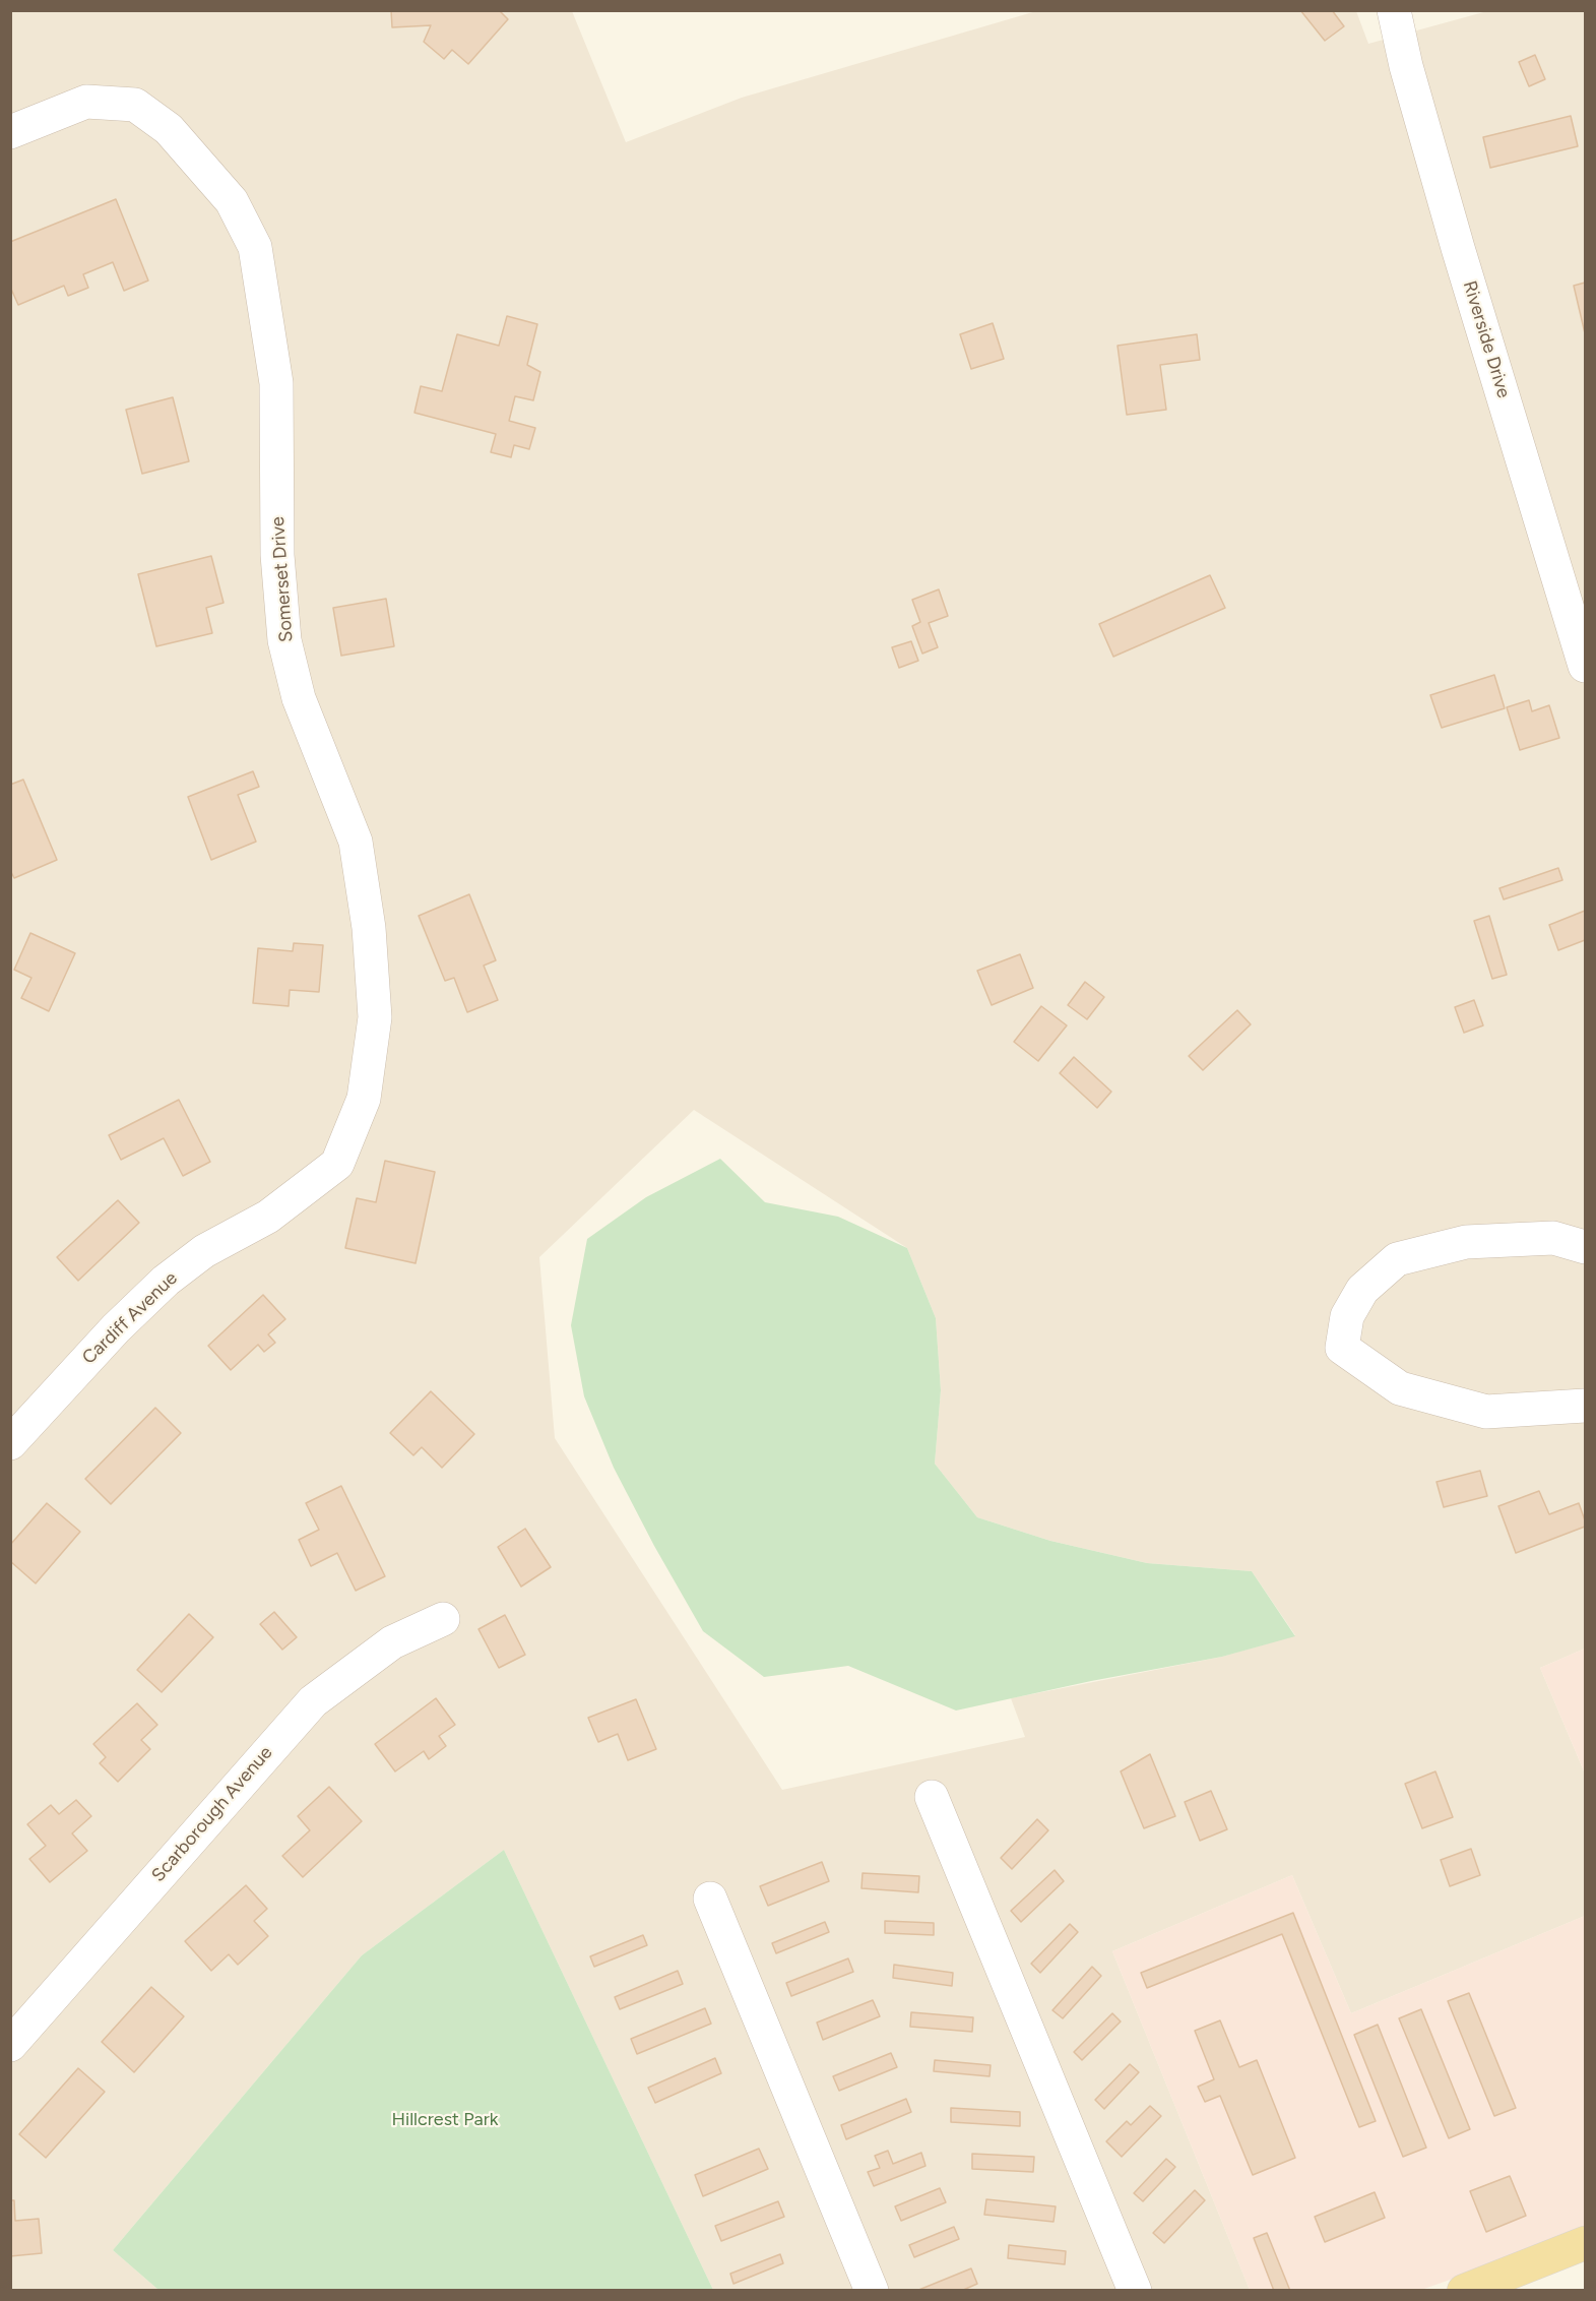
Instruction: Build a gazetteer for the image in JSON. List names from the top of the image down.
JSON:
{
  "streets": {
    "street": [
      "Riverside Drive",
      "Somerset Drive",
      "Cardiff Avenue",
      "Scarborough Avenue"
    ]
  },
  "crossings": [
    ["Somerset Drive", "Cardiff Avenue"]
  ],
  "parks": ["Hillcrest Park"]
}
